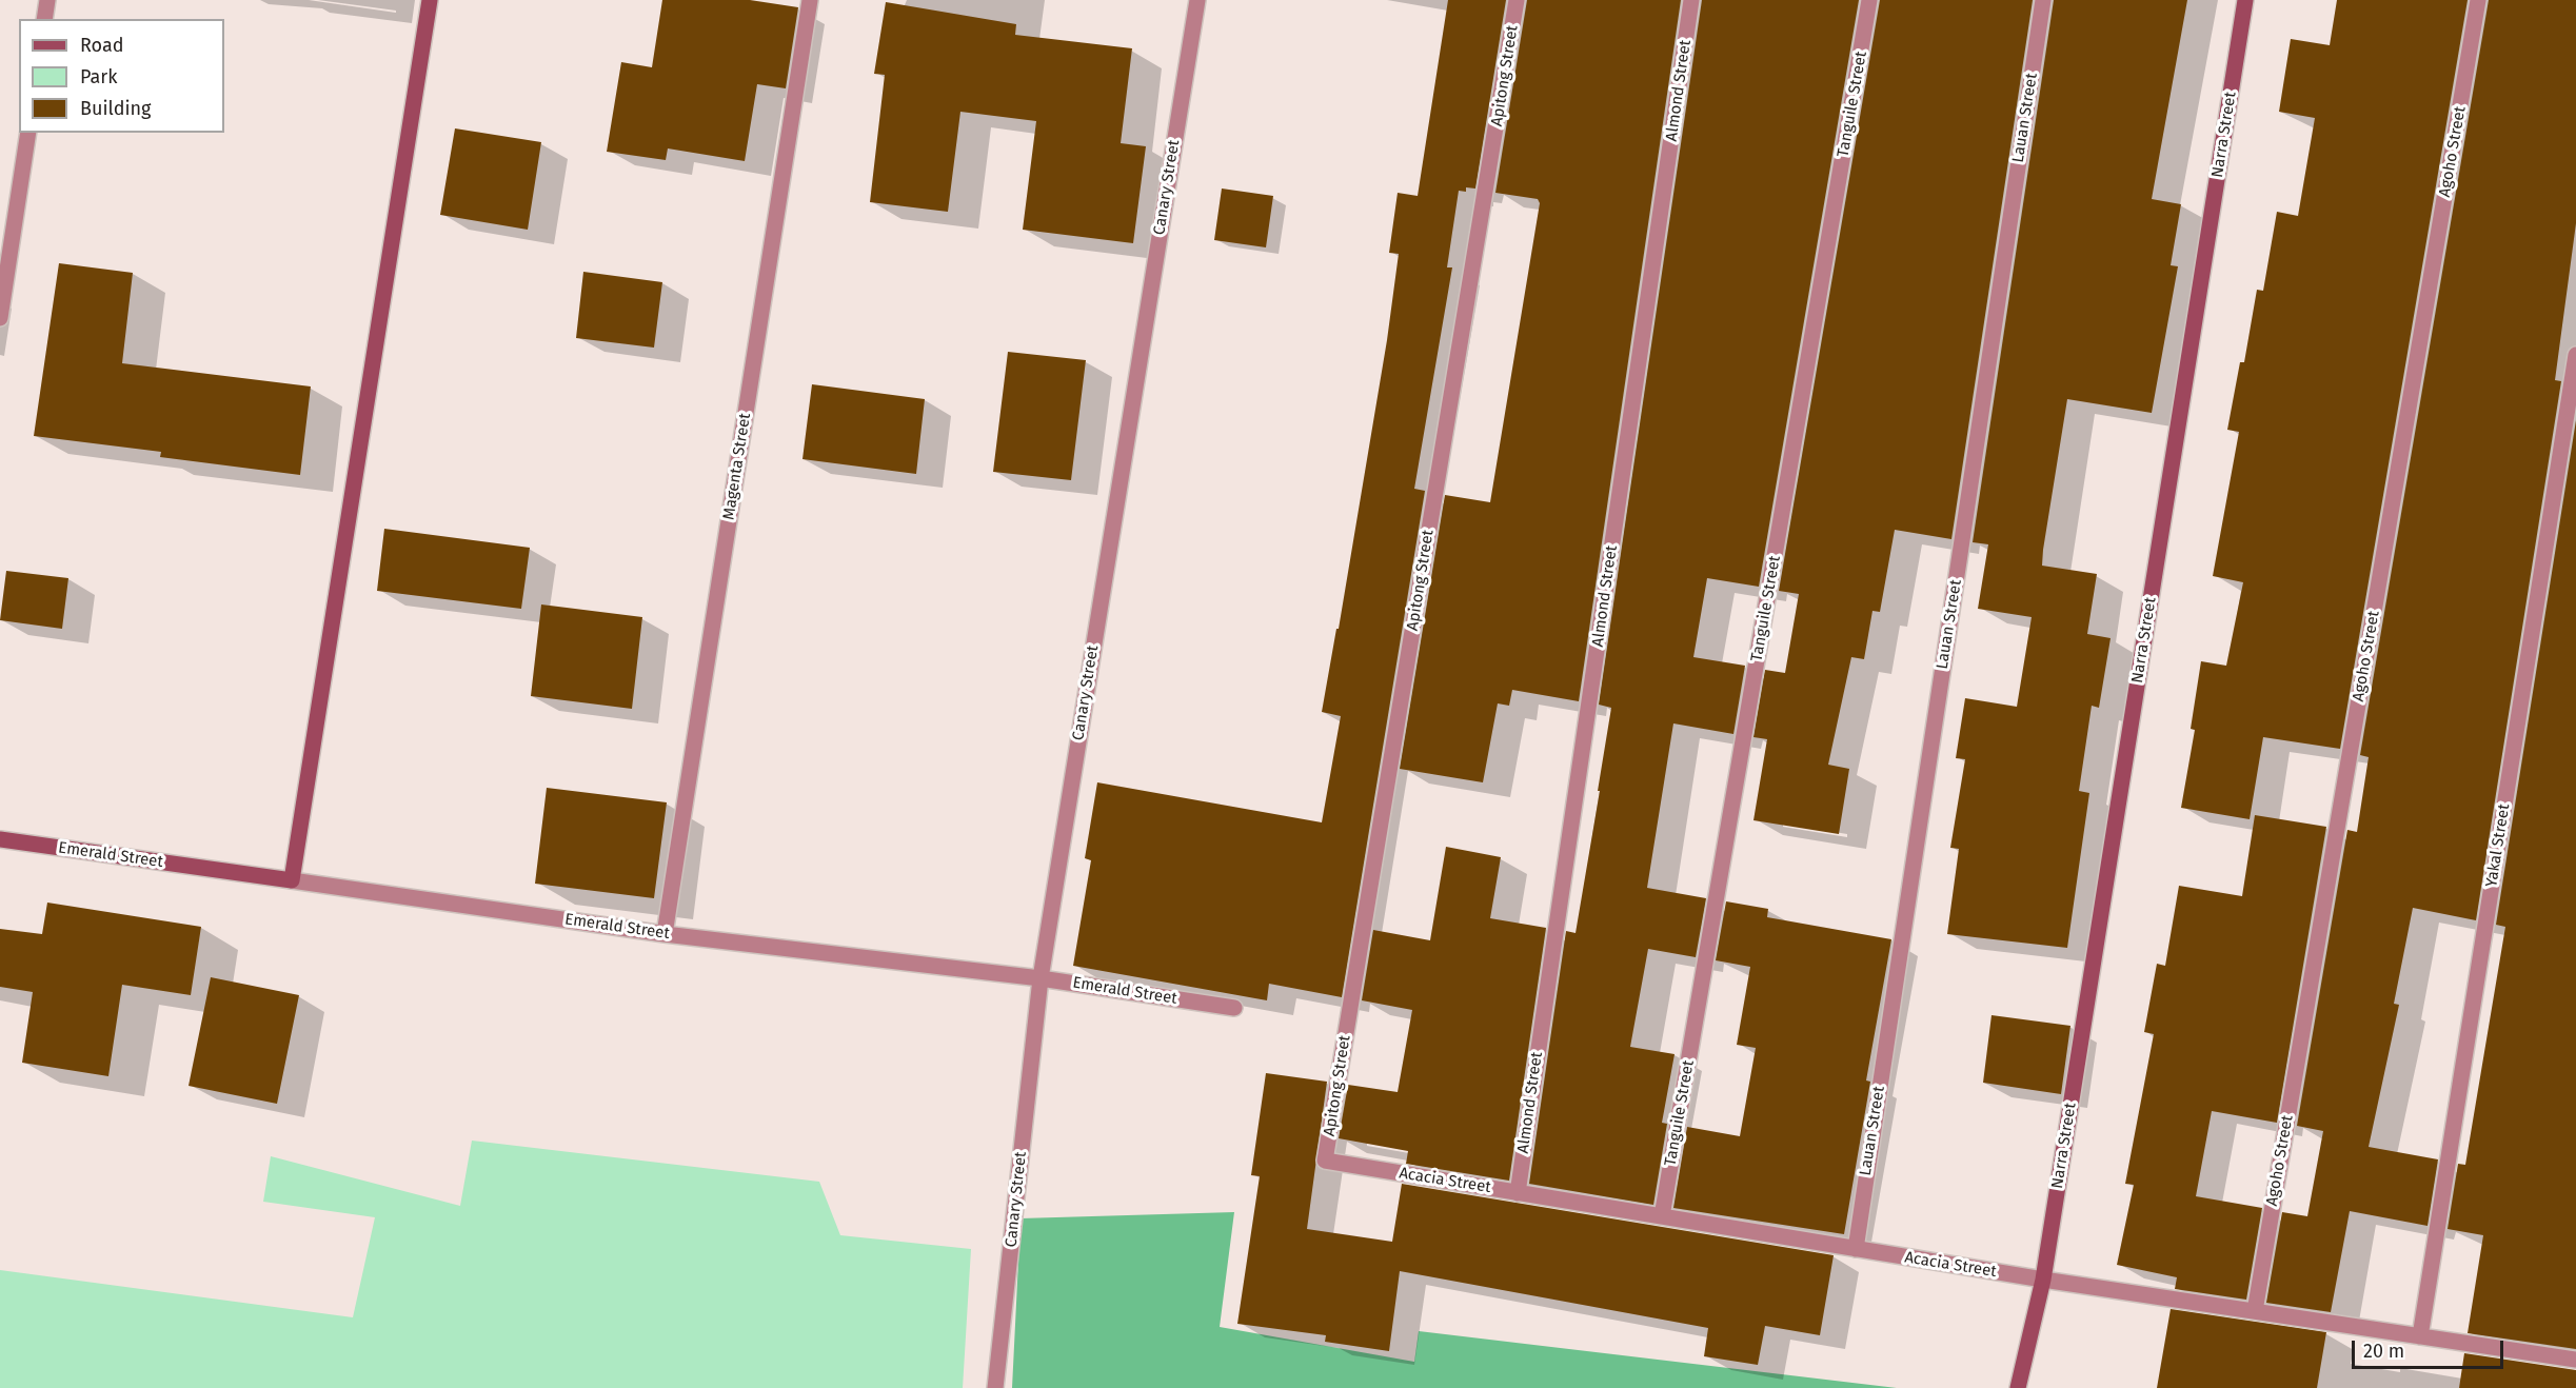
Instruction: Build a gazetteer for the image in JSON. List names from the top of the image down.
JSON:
{
  "streets": {
    "street": [
      "Apitong Street",
      "Almond Street",
      "Tanguile Street",
      "Lauan Street",
      "Narra Street",
      "Agoho Street",
      "Canary Street",
      "Magenta Street",
      "Yakal Street",
      "Emerald Street",
      "Acacia Street"
    ]
  },
  "crossings": [
    ["Apitong Street", "Acacia Street"],
    ["Almond Street", "Acacia Street"],
    ["Tanguile Street", "Acacia Street"],
    ["Lauan Street", "Acacia Street"],
    ["Narra Street", "Acacia Street"],
    ["Agoho Street", "Acacia Street"],
    ["Canary Street", "Emerald Street"],
    ["Magenta Street", "Emerald Street"],
    ["Yakal Street", "Acacia Street"]
  ],
  "legend": ["Road", "Park", "Building"],
  "scale_bar": "20 m"
}
